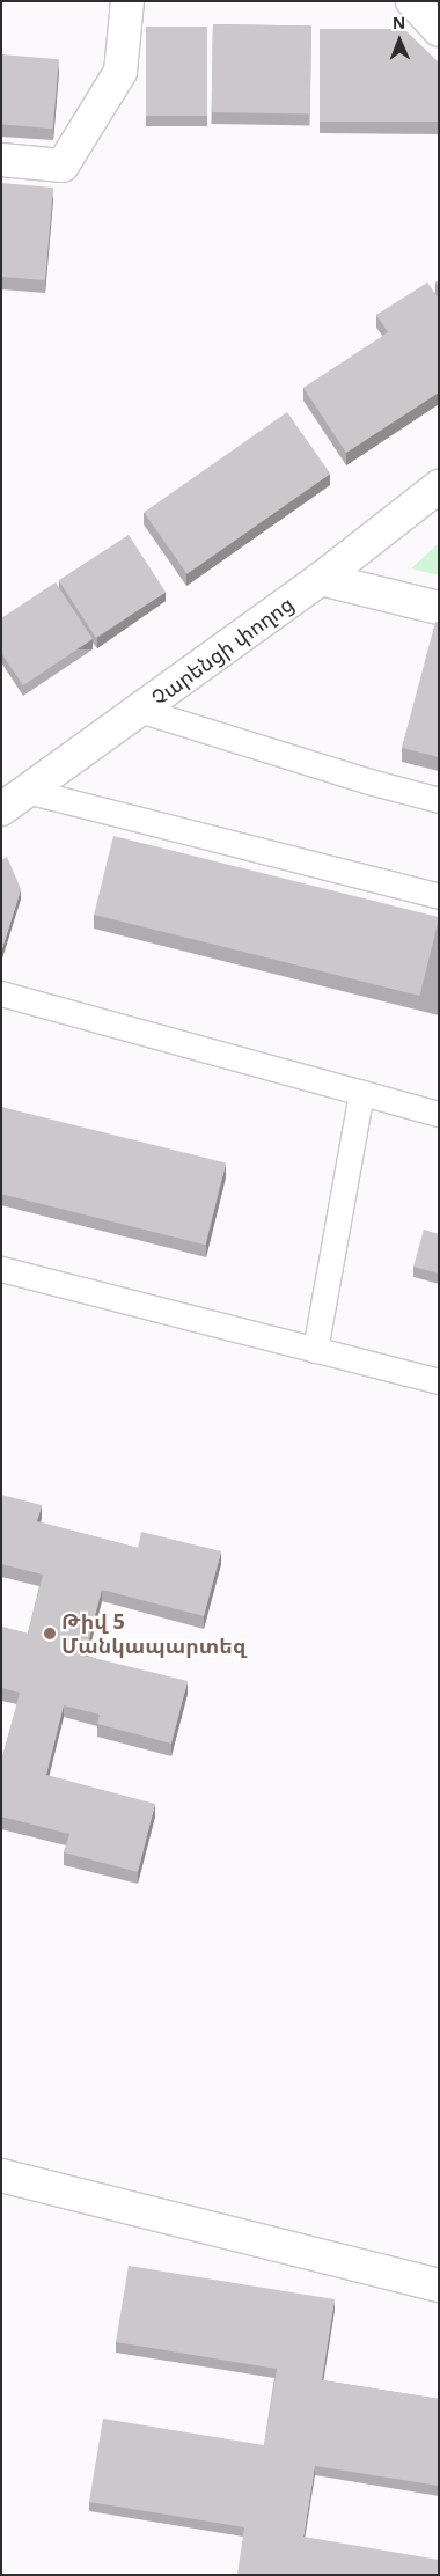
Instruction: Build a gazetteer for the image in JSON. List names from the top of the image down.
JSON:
{
  "streets": {
    "street": ["Չարենցի փողոց"]
  },
  "places": ["Թիվ 5 Մանկապարտեզ"],
  "north": "top"
}
